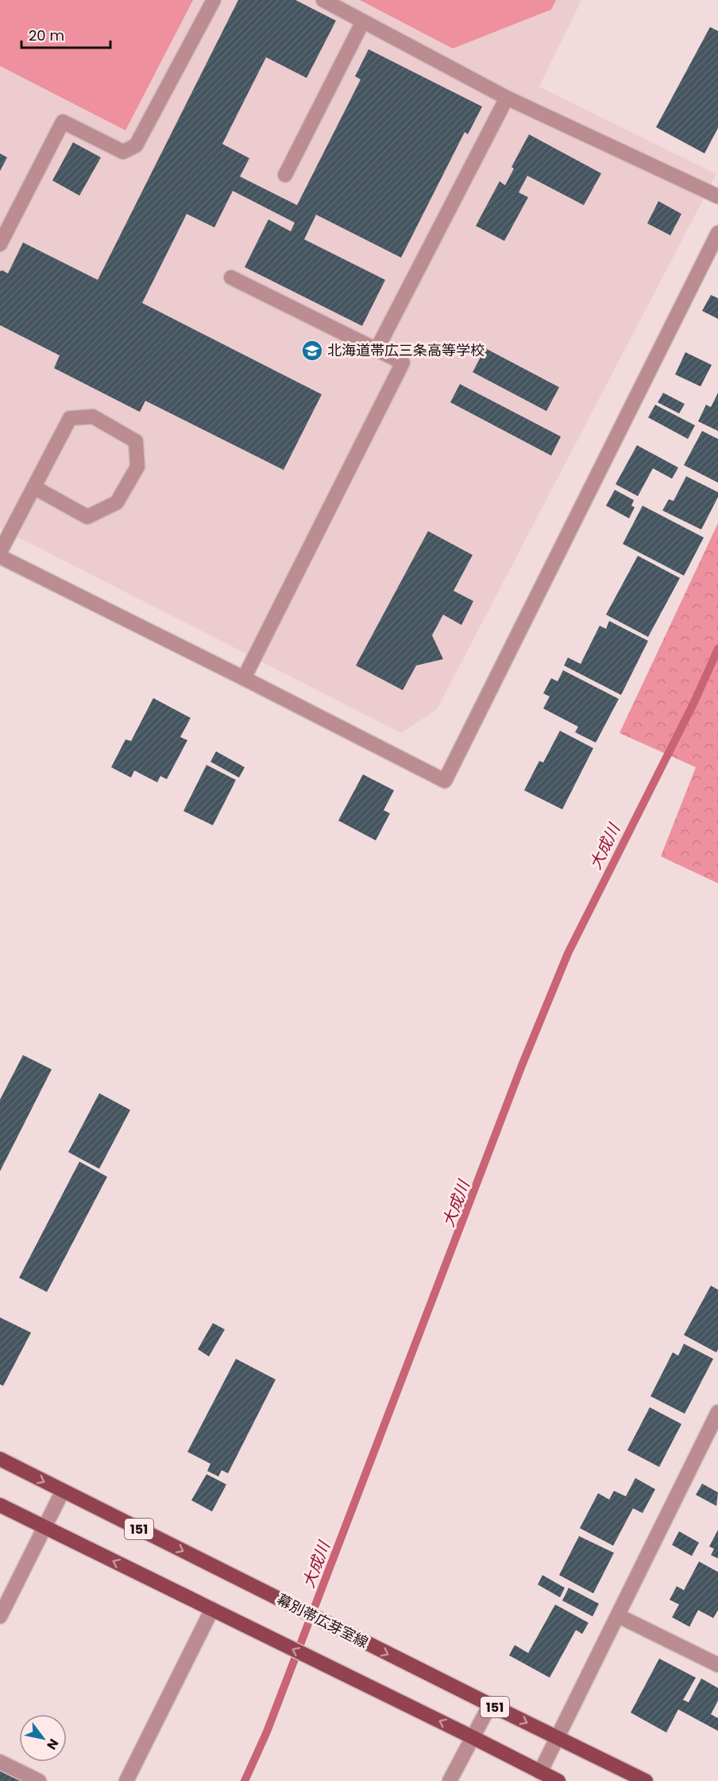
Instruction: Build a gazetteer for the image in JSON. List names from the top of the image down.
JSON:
{
  "streets": {
    "main road": ["151", "幕別帯広芽室線"]
  },
  "water": ["大成川"],
  "places": {
    "school or university": ["北海道帯広三条高等学校"]
  },
  "scale_bar": "20 m",
  "north": "bottom right"
}
